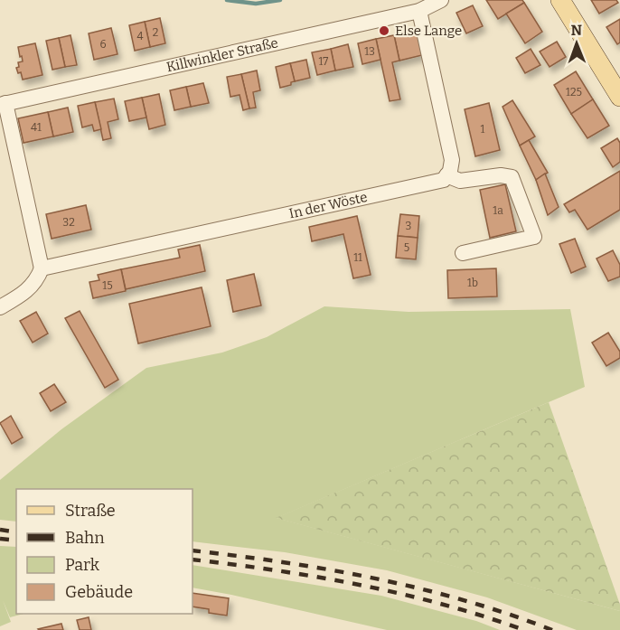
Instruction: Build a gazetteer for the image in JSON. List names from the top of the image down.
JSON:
{
  "streets": {
    "street": ["Killwinkler Straße", "In der Wöste"]
  },
  "places": ["Else Lange"],
  "house_numbers": [
    "2",
    "4",
    "6",
    "13",
    "17",
    "125",
    "41",
    "1",
    "1a",
    "32",
    "3",
    "5",
    "11",
    "1b",
    "15"
  ],
  "legend": [
    "Straße",
    "Bahn",
    "Park",
    "Gebäude"
  ],
  "north": "top"
}
